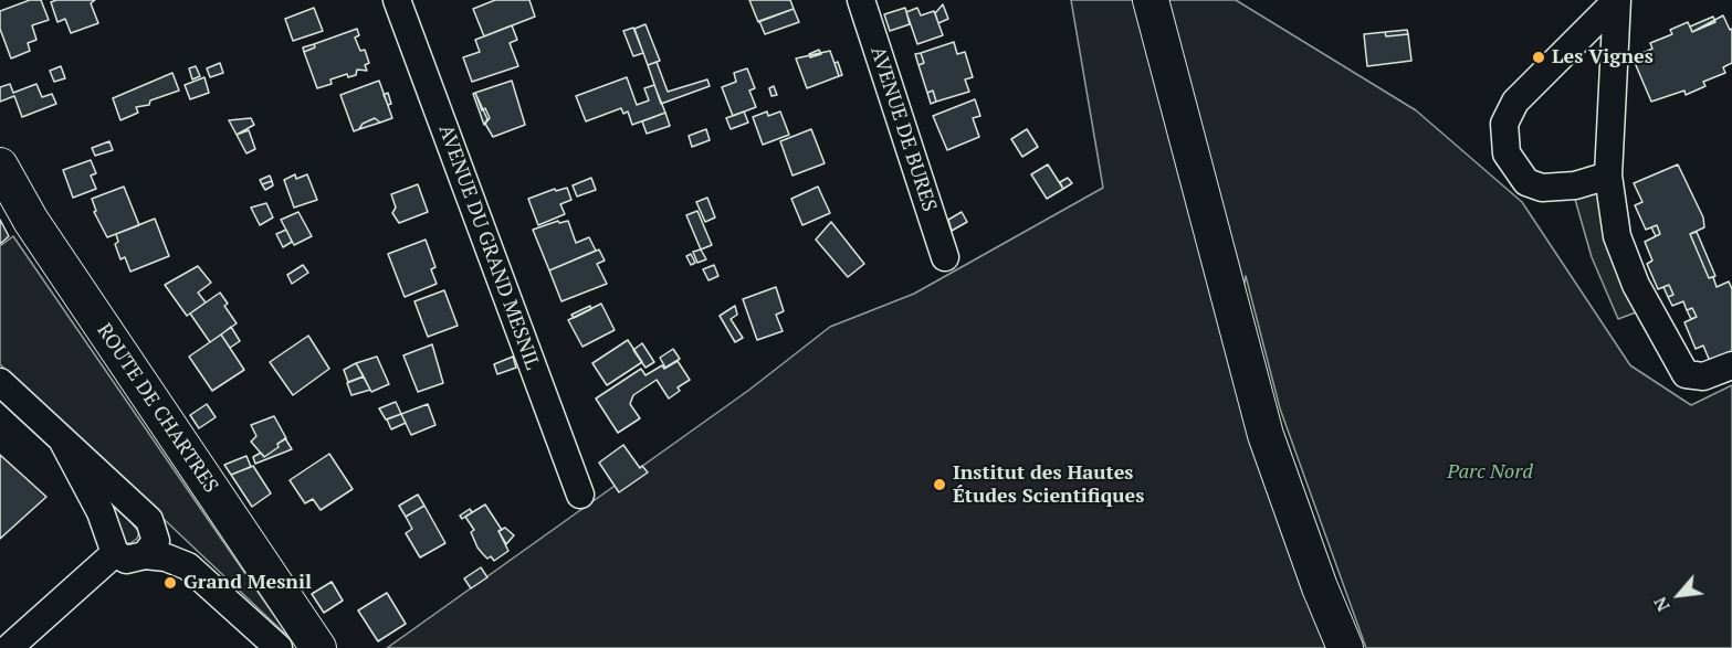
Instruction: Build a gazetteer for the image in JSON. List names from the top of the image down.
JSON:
{
  "streets": {
    "main road": ["ROUTE DE CHARTRES"],
    "street": ["AVENUE DE BURES", "AVENUE DU GRAND MESNIL"]
  },
  "parks": ["Parc Nord"],
  "places": ["Les Vignes", "Institut des Hautes Études Scientifiques", "Grand Mesnil"],
  "north": "bottom left"
}
